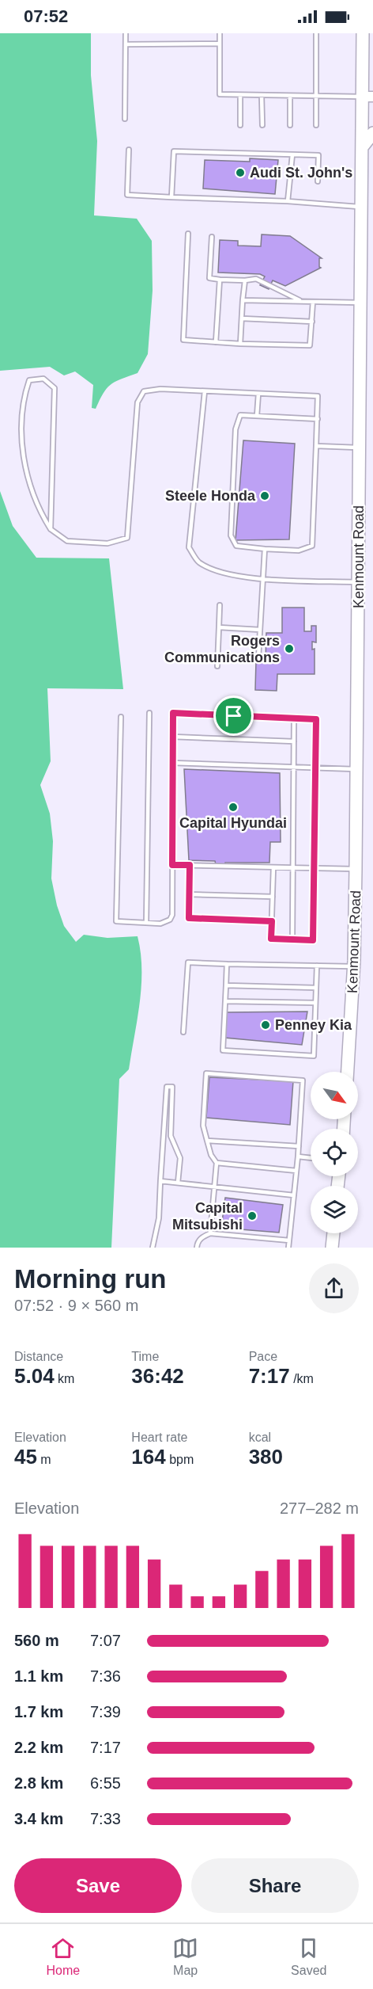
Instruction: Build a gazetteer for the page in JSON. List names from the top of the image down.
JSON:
{
  "streets": {
    "main road": ["Kenmount Road"]
  },
  "places": [
    "Audi St. John's",
    "Steele Honda",
    "Rogers Communications",
    "Capital Hyundai",
    "Penney Kia",
    "Capital Mitsubishi"
  ],
  "north": "bottom right",
  "page": {
    "status": "07:52",
    "heading": ["Morning run", "07:52 · 9 × 560 m"],
    "stats": [
      ["Distance", "5.04 km"],
      ["Time", "36:42"],
      ["Pace", "7:17 /km"],
      ["Elevation", "45 m"],
      ["Heart rate", "164 bpm"],
      ["kcal", "380"]
    ],
    "chart": ["Elevation", "277–282 m"],
    "list": [
      {
        "name": "560 m",
        "note": "7:07"
      },
      {
        "name": "1.1 km",
        "note": "7:36"
      },
      {
        "name": "1.7 km",
        "note": "7:39"
      },
      {
        "name": "2.2 km",
        "note": "7:17"
      },
      {
        "name": "2.8 km",
        "note": "6:55"
      },
      {
        "name": "3.4 km",
        "note": "7:33"
      }
    ],
    "buttons": ["Save", "Share"],
    "tabs": ["Home", "Map", "Saved"]
  }
}
